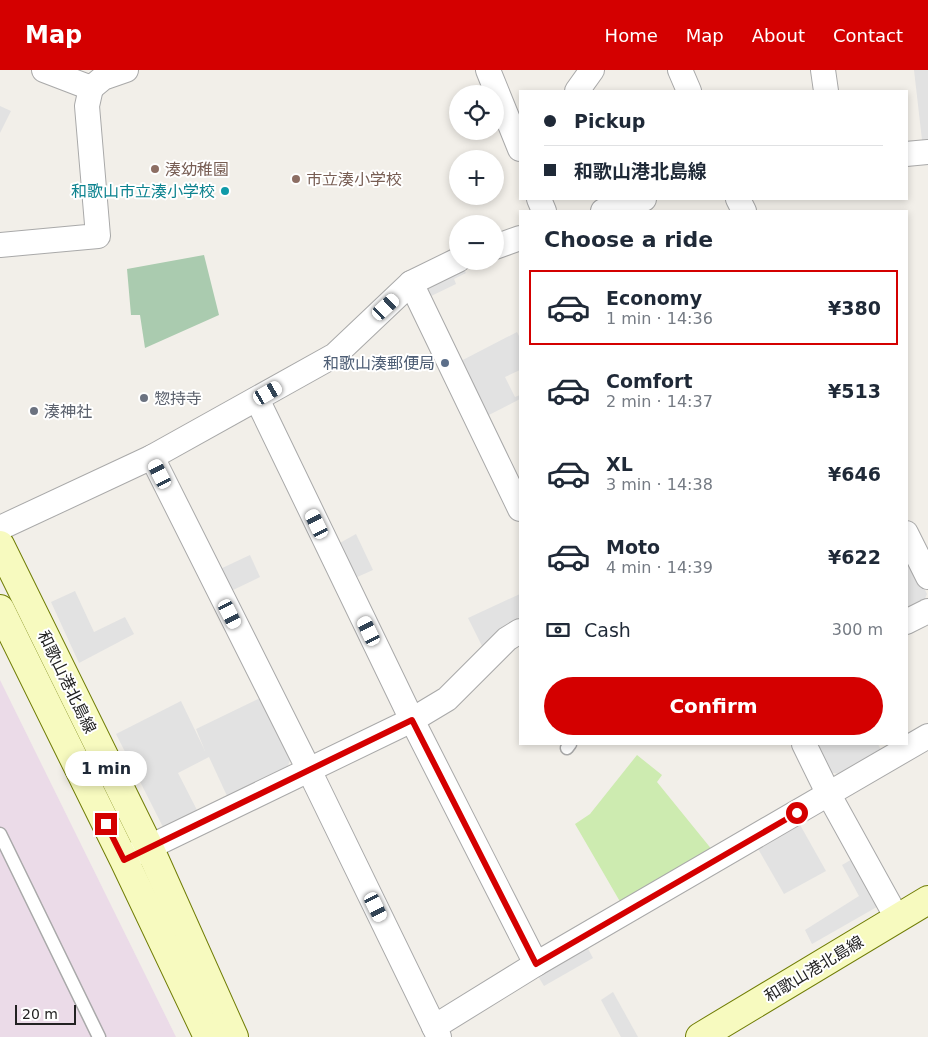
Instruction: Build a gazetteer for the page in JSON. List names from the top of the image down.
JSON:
{
  "streets": {
    "main road": ["和歌山港北島線"]
  },
  "places": [
    "湊幼稚園",
    "市立湊小学校",
    "和歌山市立湊小学校",
    "和歌山湊郵便局",
    "惣持寺",
    "湊神社"
  ],
  "scale_bar": "20 m",
  "page": {
    "header": "Map",
    "nav": [
      "Home",
      "Map",
      "About",
      "Contact"
    ],
    "map_buttons": ["+", "−"],
    "banner": ["Pickup", "和歌山港北島線"],
    "heading": "Choose a ride",
    "list": [
      {
        "name": "Economy",
        "note": "1 min · 14:36",
        "value": "¥380"
      },
      {
        "name": "Comfort",
        "note": "2 min · 14:37",
        "value": "¥513"
      },
      {
        "name": "XL",
        "note": "3 min · 14:38",
        "value": "¥646"
      },
      {
        "name": "Moto",
        "note": "4 min · 14:39",
        "value": "¥622"
      }
    ],
    "pay": ["Cash", "300 m"],
    "buttons": "Confirm",
    "bubble": "1 min",
    "scale": "20 m"
  }
}
